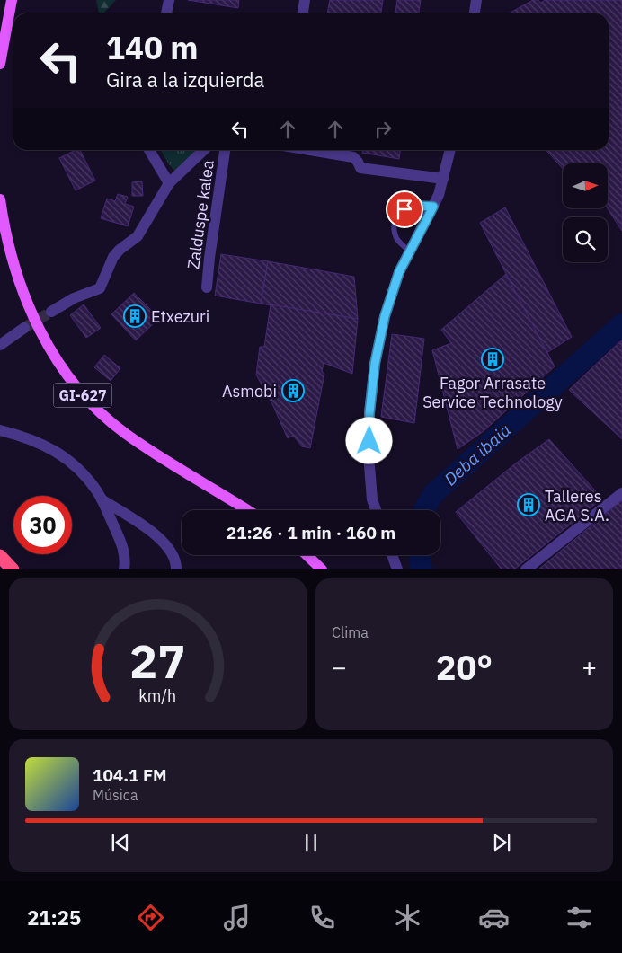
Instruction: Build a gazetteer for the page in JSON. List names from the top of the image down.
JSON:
{
  "streets": {
    "main road": ["GI-627"],
    "street": ["Zalduspe kalea"]
  },
  "water": ["Deba ibaia"],
  "places": {
    "building": [
      "Etxezuri",
      "Fagor Arrasate Service Technology",
      "Asmobi",
      "Talleres AGA S.A."
    ]
  },
  "north": "right",
  "page": {
    "turn": ["140 m", "Gira a la izquierda"],
    "limit": "30",
    "trip": "21:26 · 1 min · 160 m",
    "tile": "Clima",
    "heat": ["−", "20°", "+"],
    "song": ["104.1 FM", "Música"],
    "tabs": "21:25",
    "gauge": ["27", "km/h"]
  }
}
